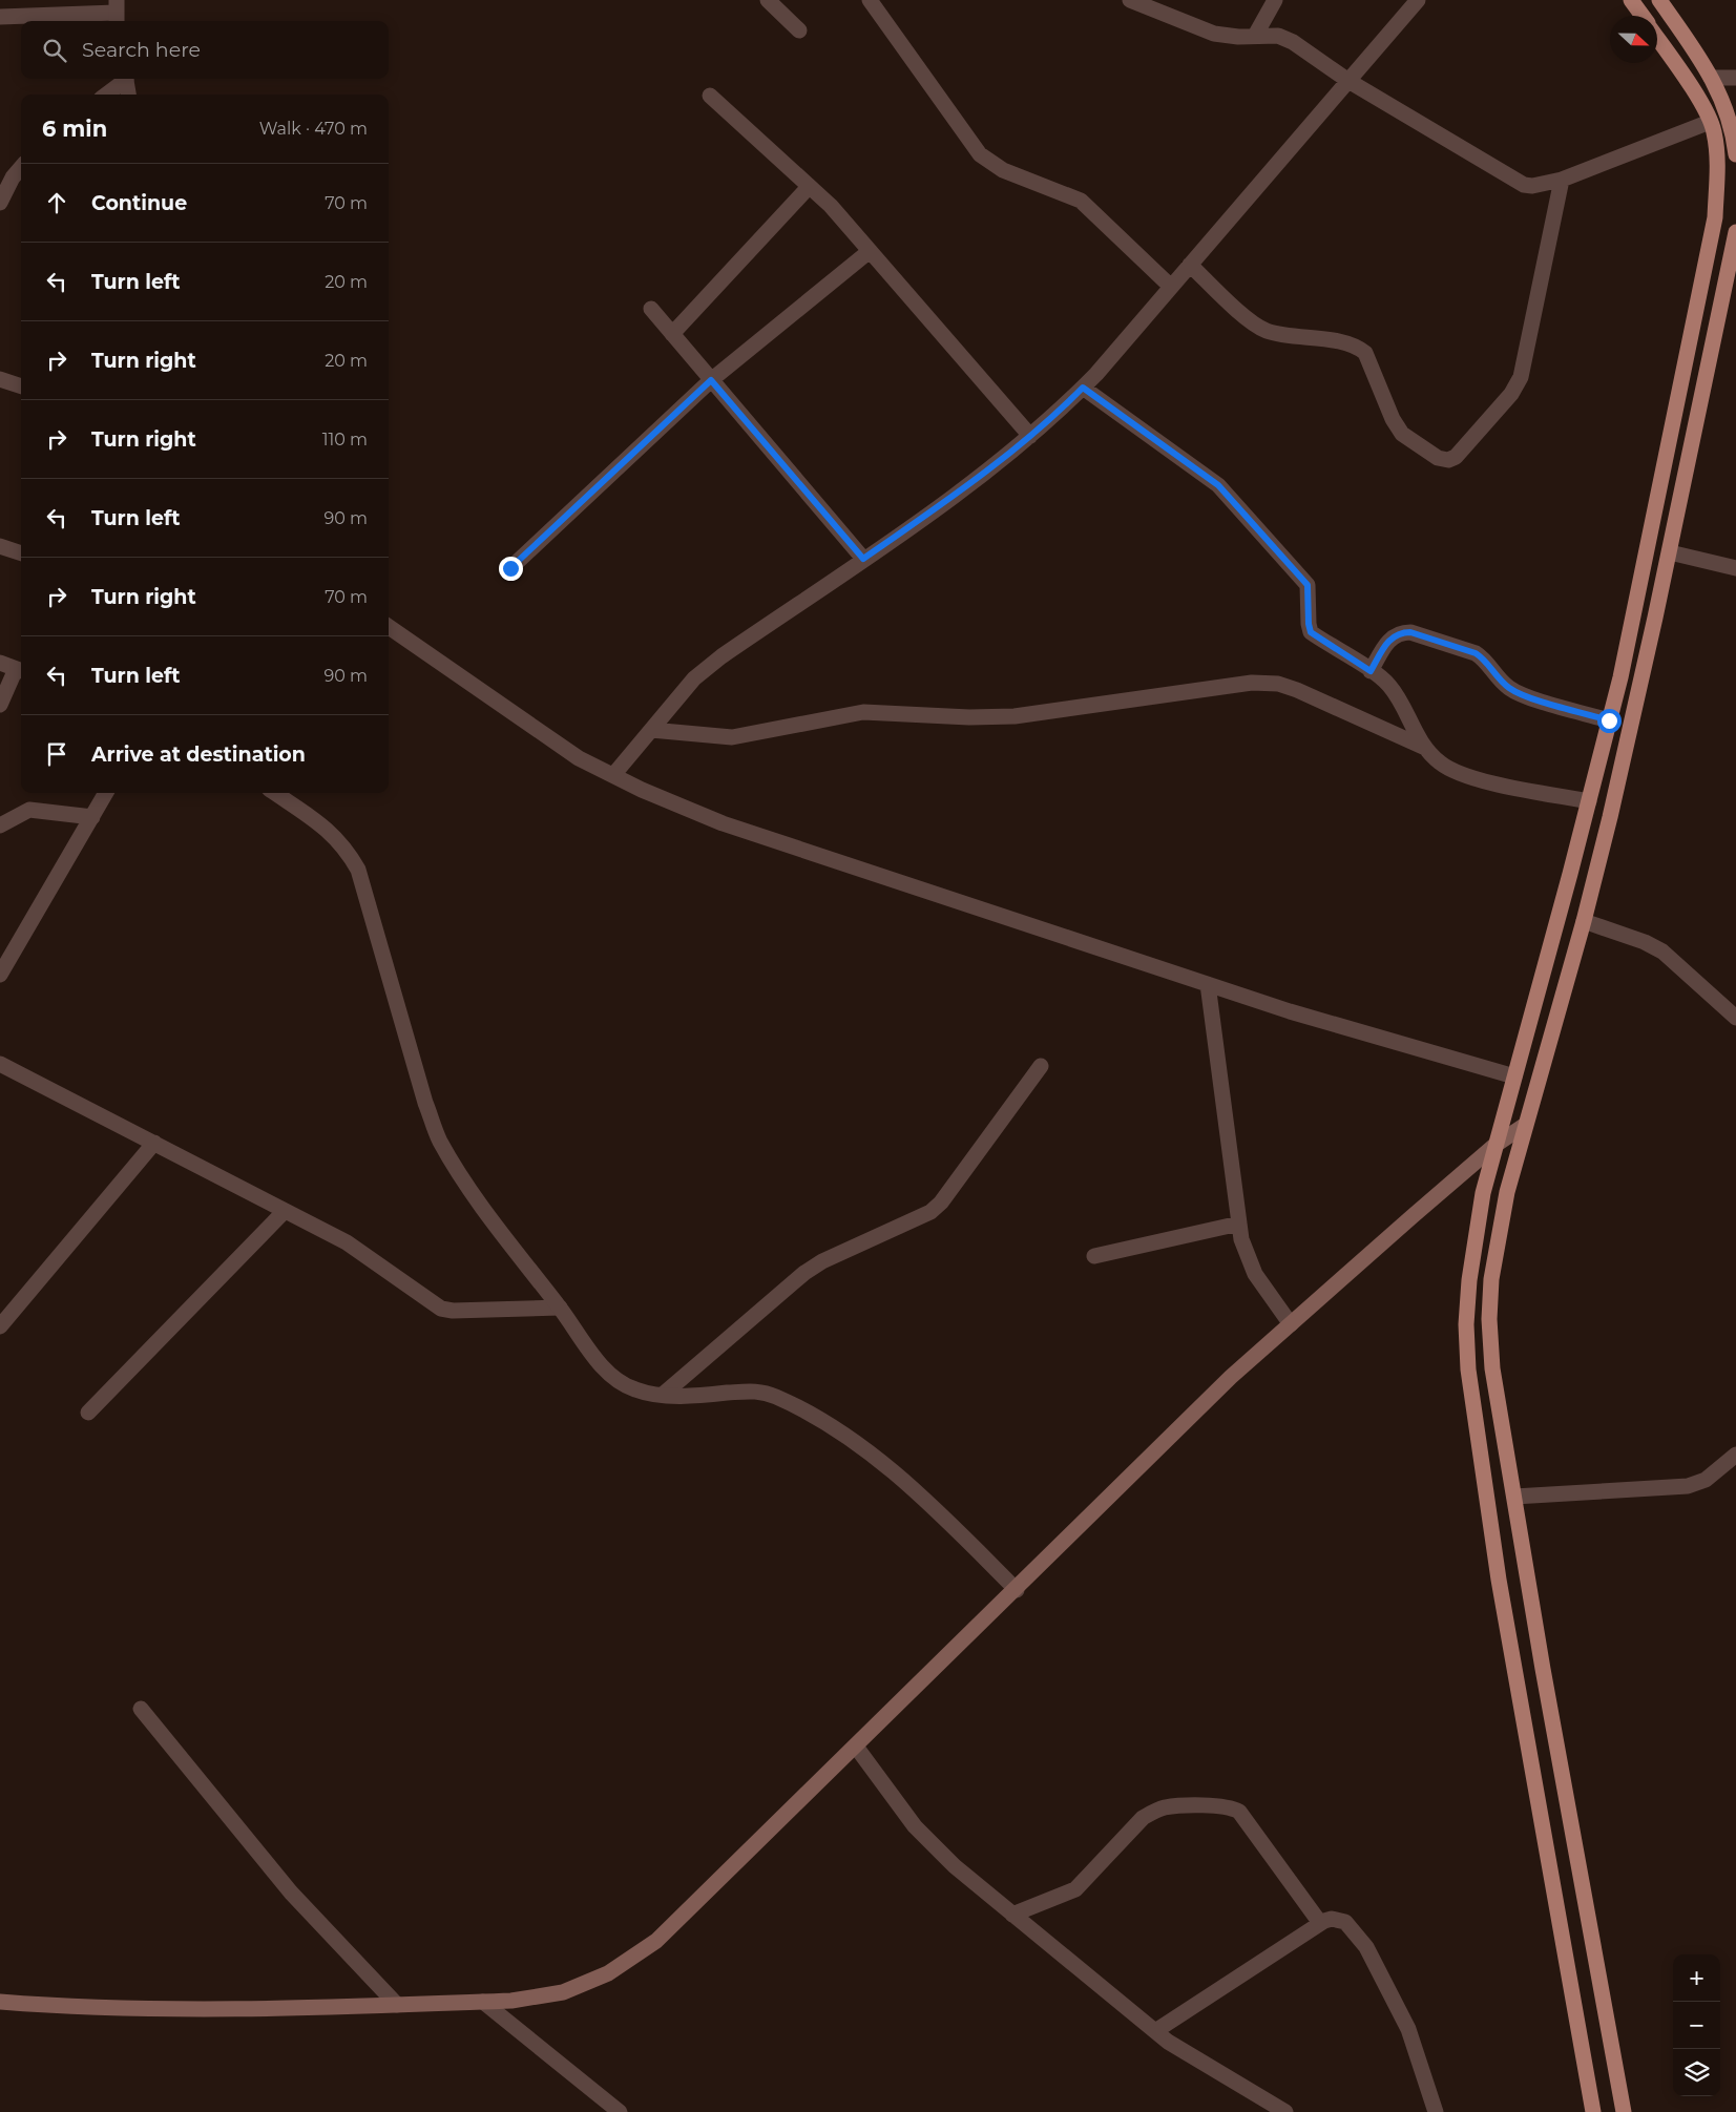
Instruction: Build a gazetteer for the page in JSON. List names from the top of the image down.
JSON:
{
  "north": "right",
  "page": {
    "search": "Search here",
    "heading": ["6 min", "Walk · 470 m"],
    "list": [
      ["Continue", "70 m"],
      ["Turn left", "20 m"],
      ["Turn right", "20 m"],
      ["Turn right", "110 m"],
      ["Turn left", "90 m"],
      ["Turn right", "70 m"],
      ["Turn left", "90 m"],
      "Arrive at destination"
    ],
    "map_buttons": ["+", "−"]
  }
}
